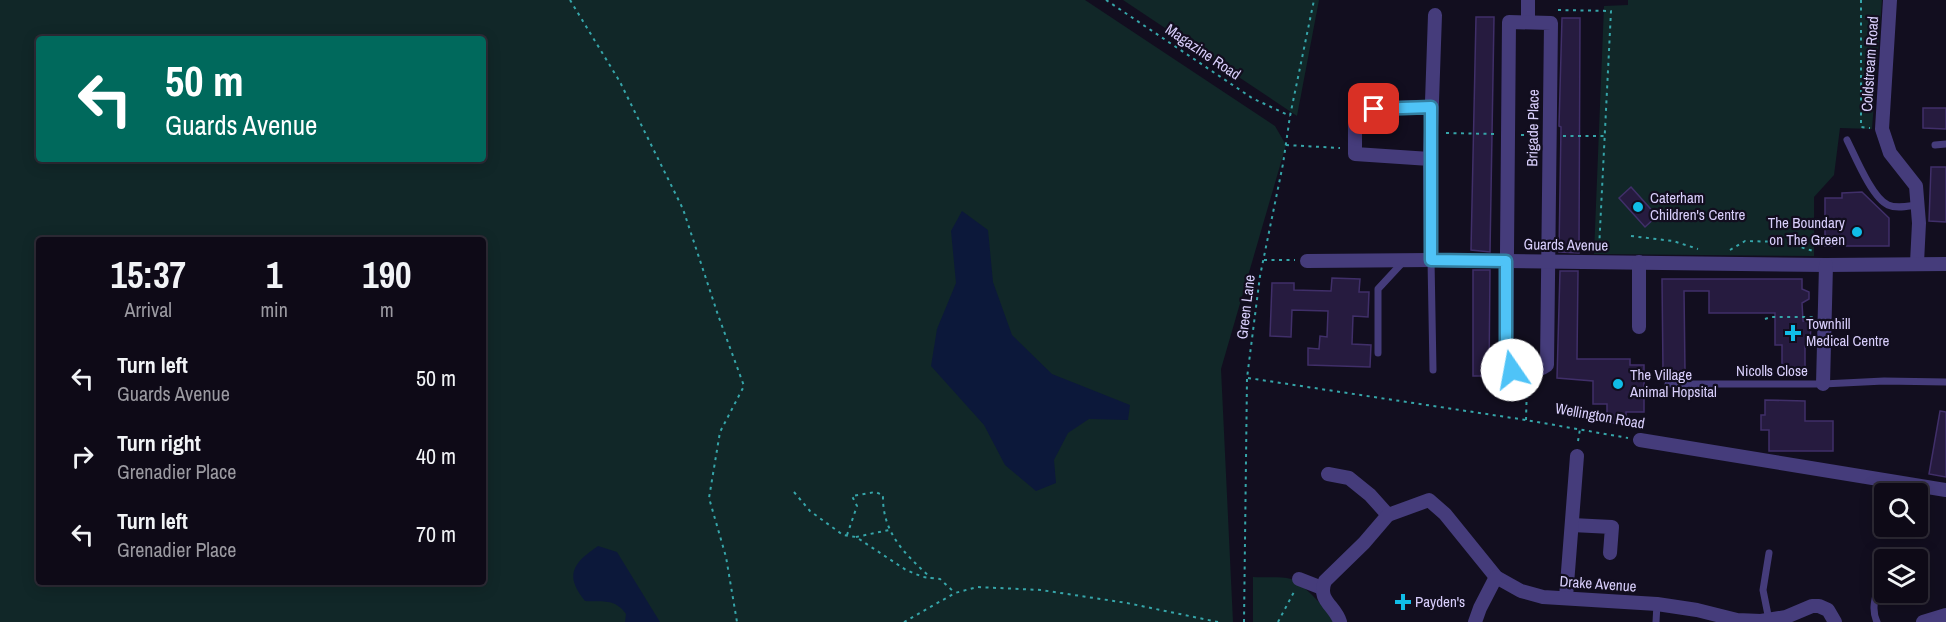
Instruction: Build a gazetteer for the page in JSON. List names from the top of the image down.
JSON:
{
  "streets": {
    "street": [
      "Coldstream Road",
      "Brigade Place",
      "Guards Avenue",
      "Wellington Road",
      "Drake Avenue"
    ],
    "lane": ["Nicolls Close"],
    "path": ["Magazine Road", "Green Lane"]
  },
  "crossings": [
    ["Magazine Road", "Green Lane"],
    ["Coldstream Road", "Guards Avenue"],
    ["Brigade Place", "Guards Avenue"],
    ["Green Lane", "Wellington Road"]
  ],
  "places": {
    "other": ["Caterham Children's Centre", "The Boundary on The Green", "The Village Animal Hopsital"],
    "health": ["Townhill Medical Centre", "Payden's"]
  },
  "page": {
    "turn": ["50 m", "Guards Avenue"],
    "eta": [
      "15:37",
      "Arrival",
      "1",
      "min",
      "190",
      "m"
    ],
    "list": [
      {
        "name": "Turn left",
        "note": "Guards Avenue",
        "value": "50 m"
      },
      {
        "name": "Turn right",
        "note": "Grenadier Place",
        "value": "40 m"
      },
      {
        "name": "Turn left",
        "note": "Grenadier Place",
        "value": "70 m"
      }
    ]
  }
}
